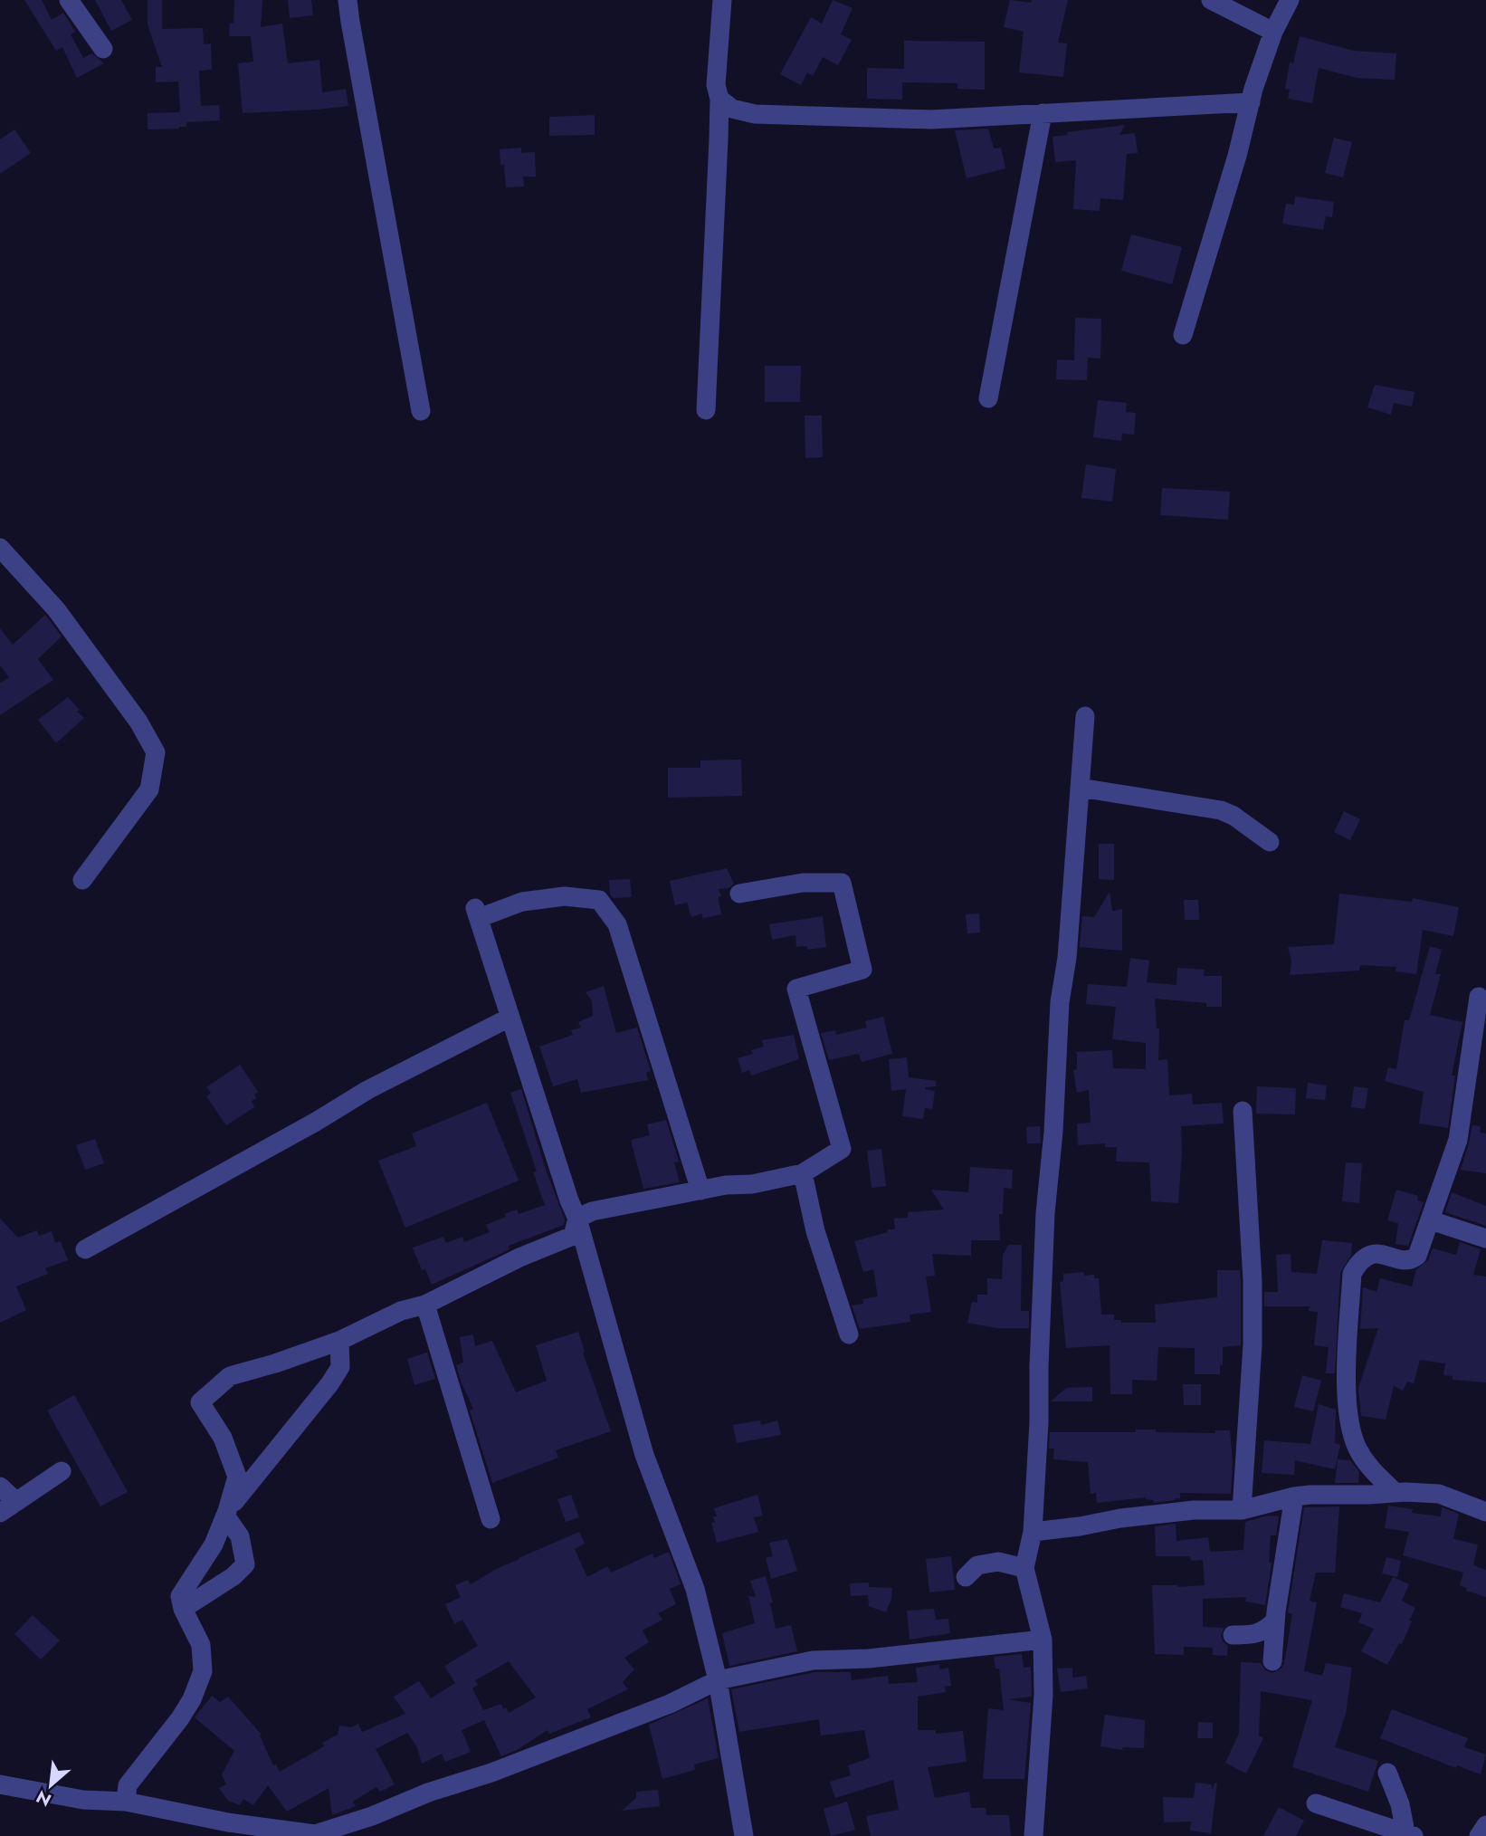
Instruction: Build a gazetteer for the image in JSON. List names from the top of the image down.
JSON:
{
  "north": "bottom left"
}
